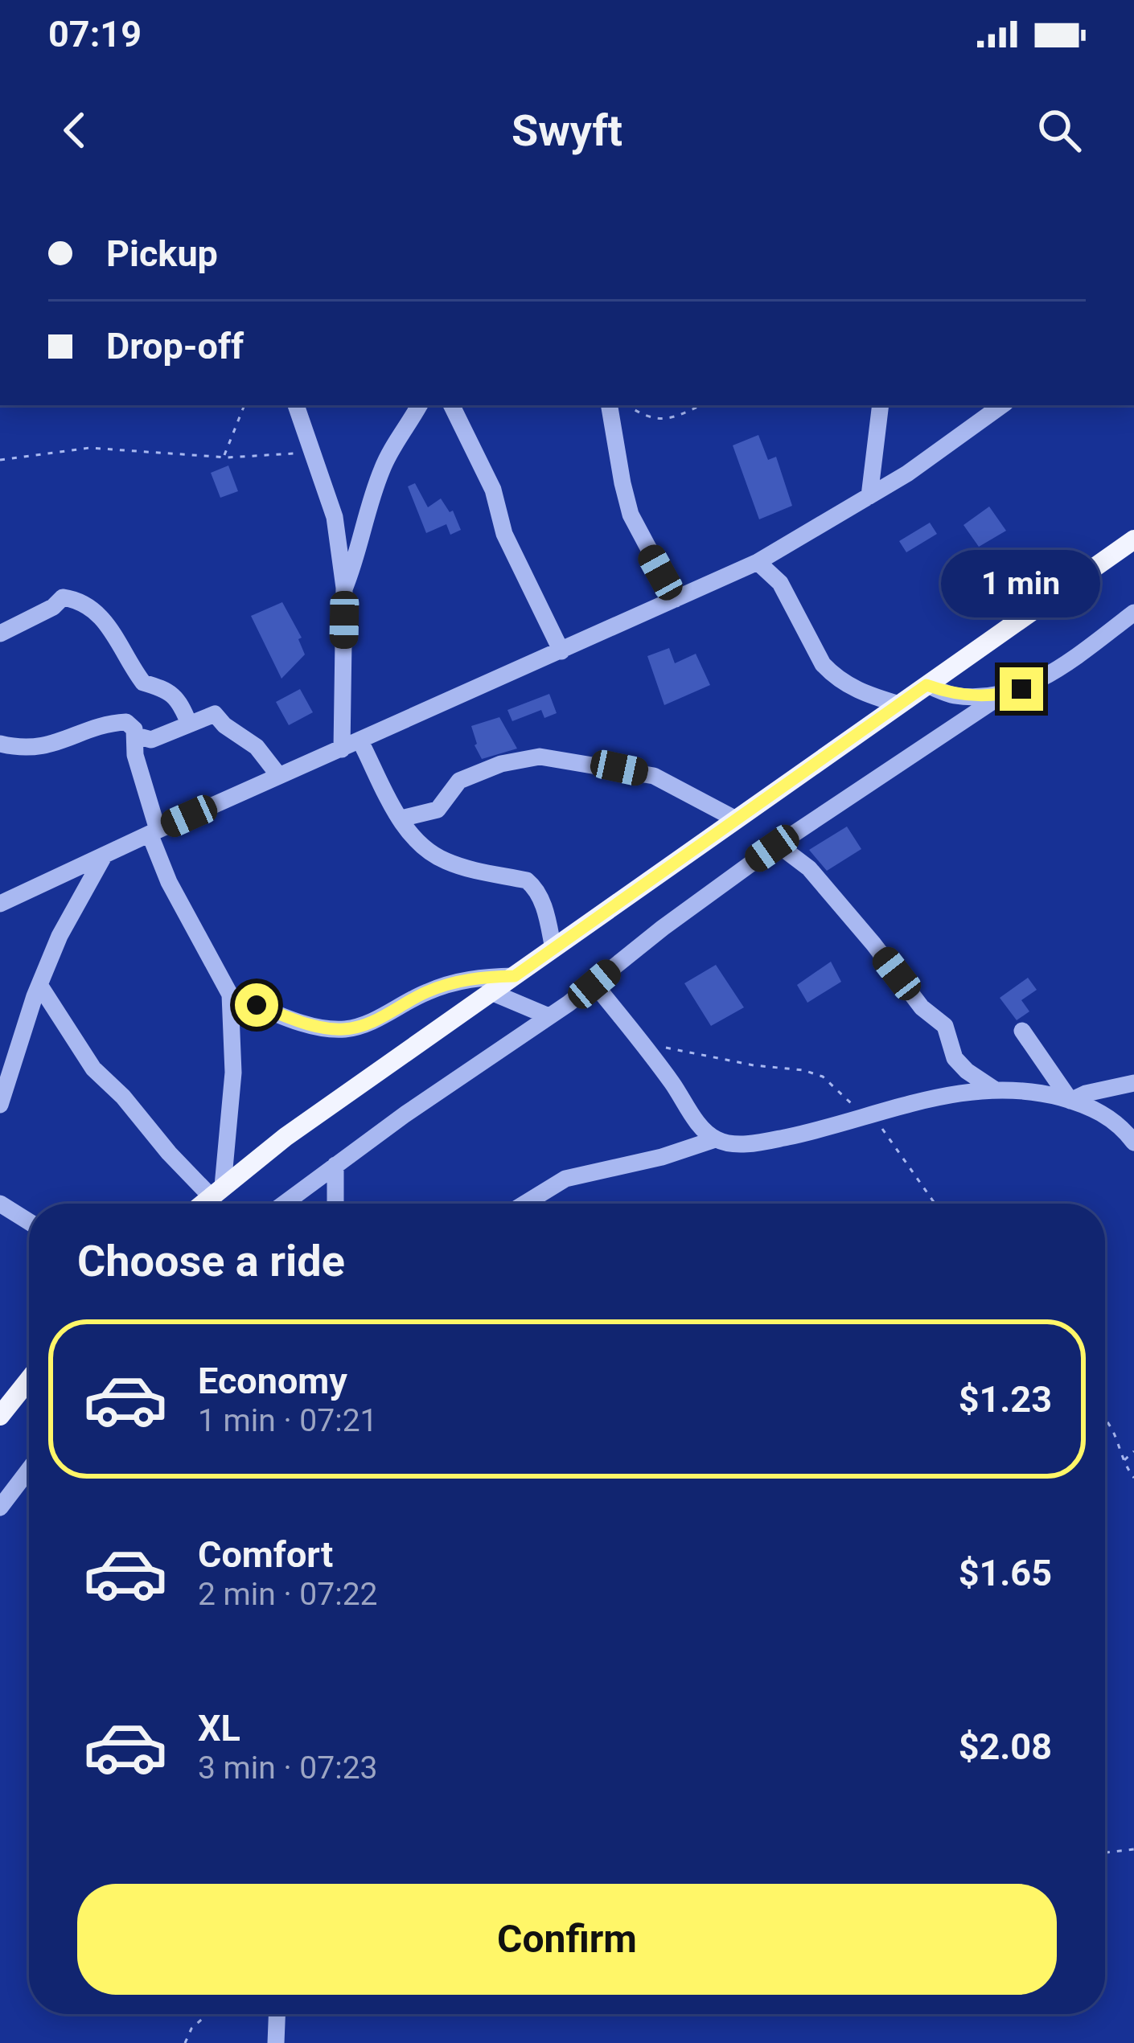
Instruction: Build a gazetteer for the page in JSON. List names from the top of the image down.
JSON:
{
  "page": {
    "status": "07:19",
    "header": "Swyft",
    "banner": ["Pickup", "Drop-off"],
    "bubble": "1 min",
    "heading": "Choose a ride",
    "list": [
      {
        "name": "Economy",
        "note": "1 min · 07:21",
        "value": "$1.23"
      },
      {
        "name": "Comfort",
        "note": "2 min · 07:22",
        "value": "$1.65"
      },
      {
        "name": "XL",
        "note": "3 min · 07:23",
        "value": "$2.08"
      }
    ],
    "buttons": "Confirm"
  }
}
